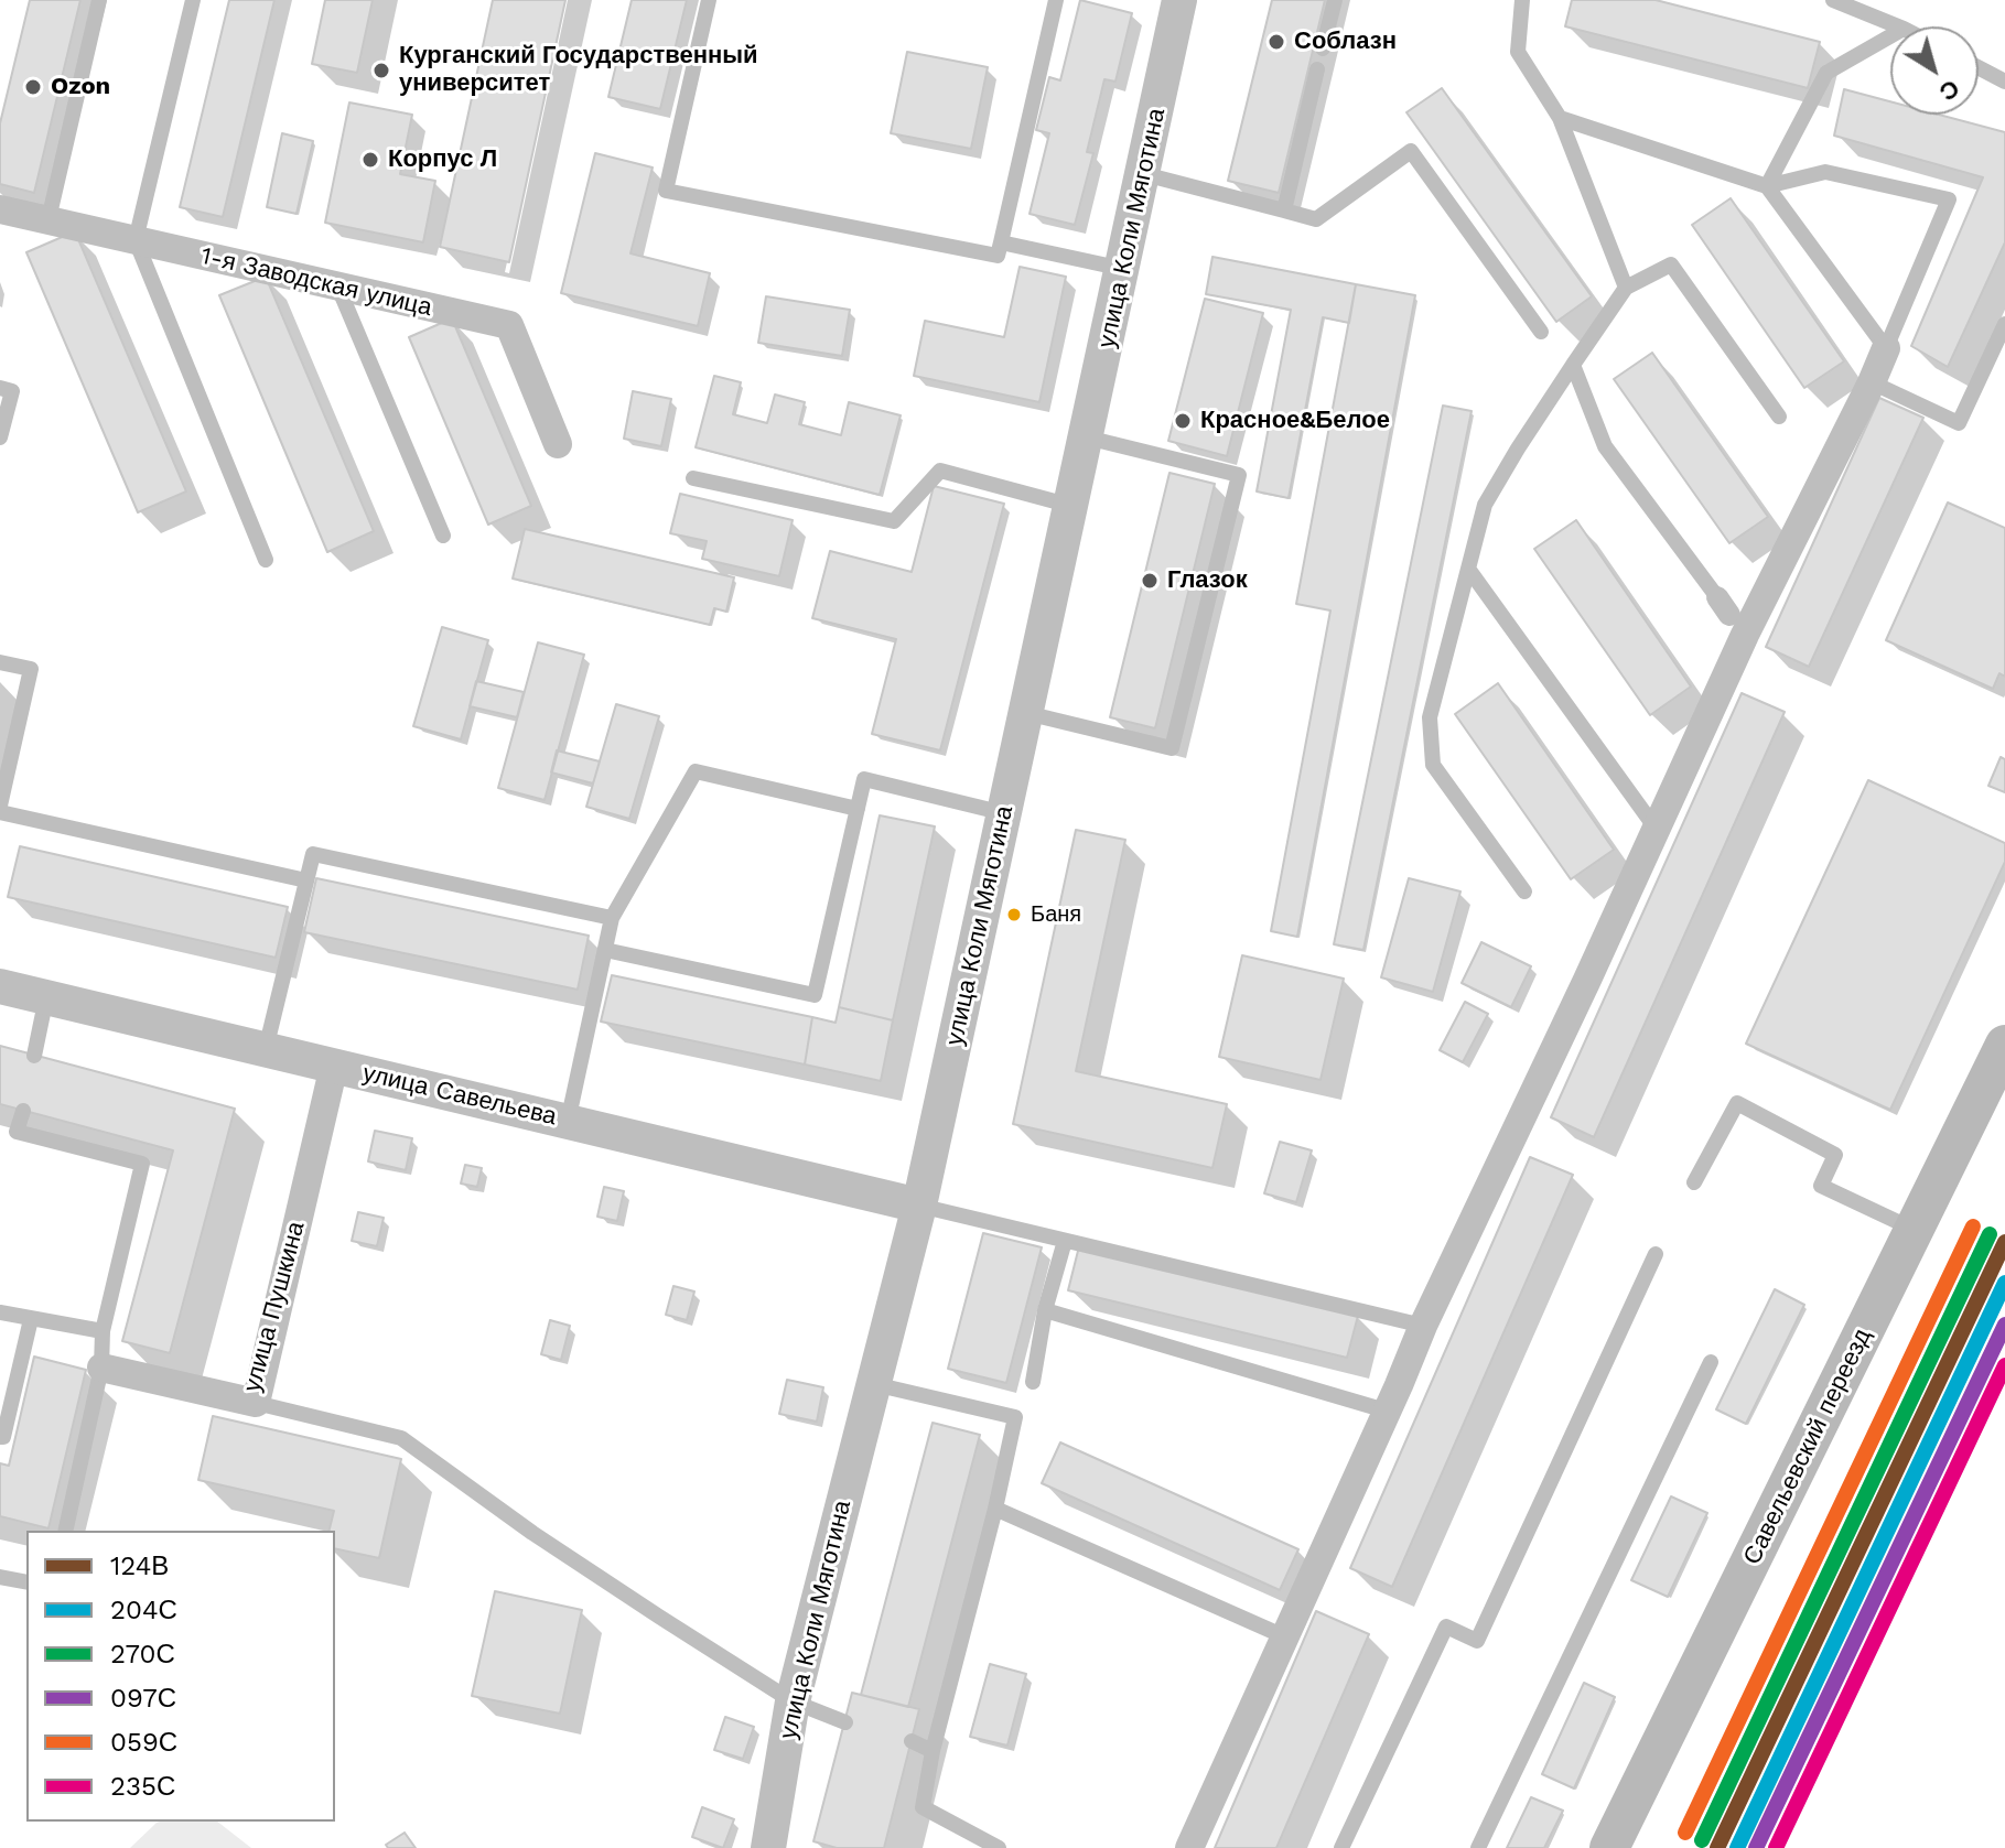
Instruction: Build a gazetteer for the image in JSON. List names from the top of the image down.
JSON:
{
  "streets": {
    "main road": ["Савельевский переезд"],
    "street": [
      "улица Коли Мяготина",
      "1-я Заводская улица",
      "улица Савельева",
      "улица Пушкина"
    ]
  },
  "crossings": [
    ["улица Коли Мяготина", "улица Савельева"],
    ["улица Савельева", "улица Пушкина"]
  ],
  "places": [
    "Соблазн",
    "Курганский Государственный университет",
    "Ozon",
    "Корпус Л",
    "Красное&Белое",
    "Глазок",
    "Баня"
  ],
  "lines": [
    "transit line 059С",
    "transit line 270С",
    "transit line 124В",
    "transit line 204С",
    "transit line 097С",
    "transit line 235С"
  ],
  "legend": [
    "124В",
    "204С",
    "270С",
    "097С",
    "059С",
    "235С"
  ],
  "north": "bottom right"
}
